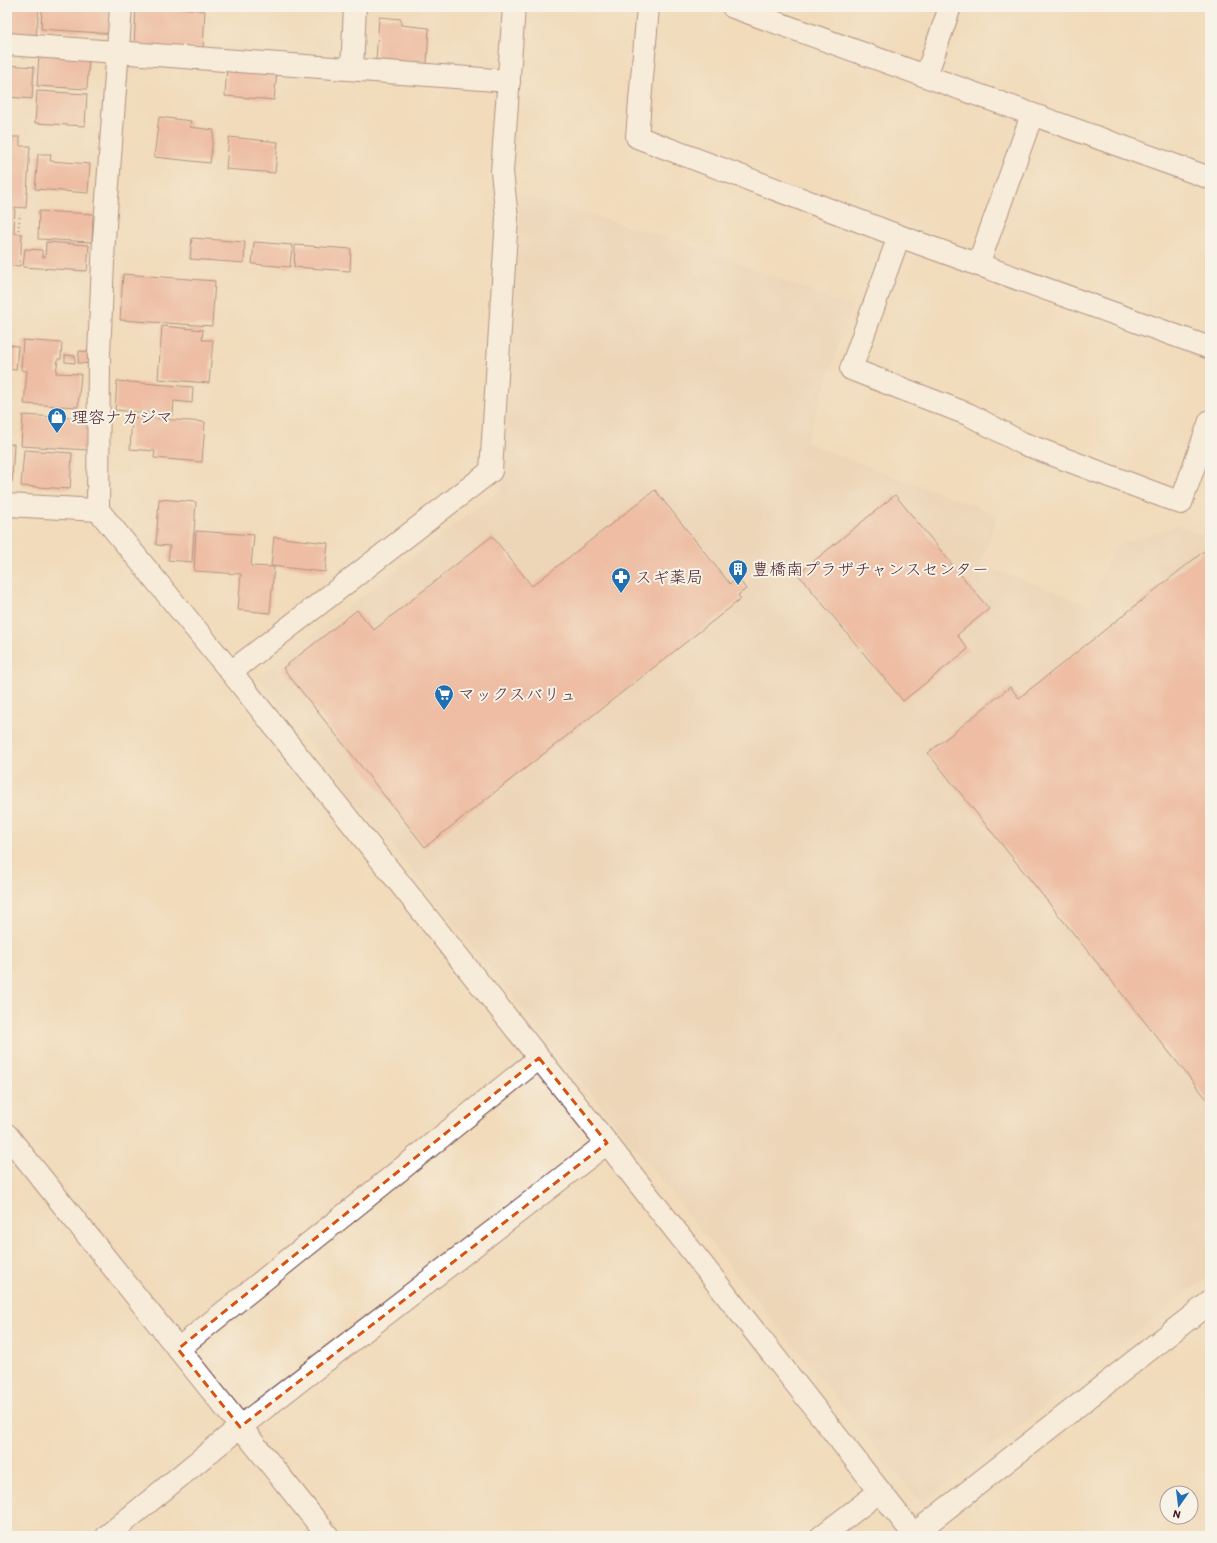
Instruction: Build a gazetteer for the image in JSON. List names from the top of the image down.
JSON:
{
  "places": {
    "shop": ["理容ナカジマ"],
    "building": ["豊橋南プラザチャンスセンター"],
    "pharmacy": ["スギ薬局"],
    "supermarket": ["マックスバリュ"]
  },
  "north": "bottom"
}
